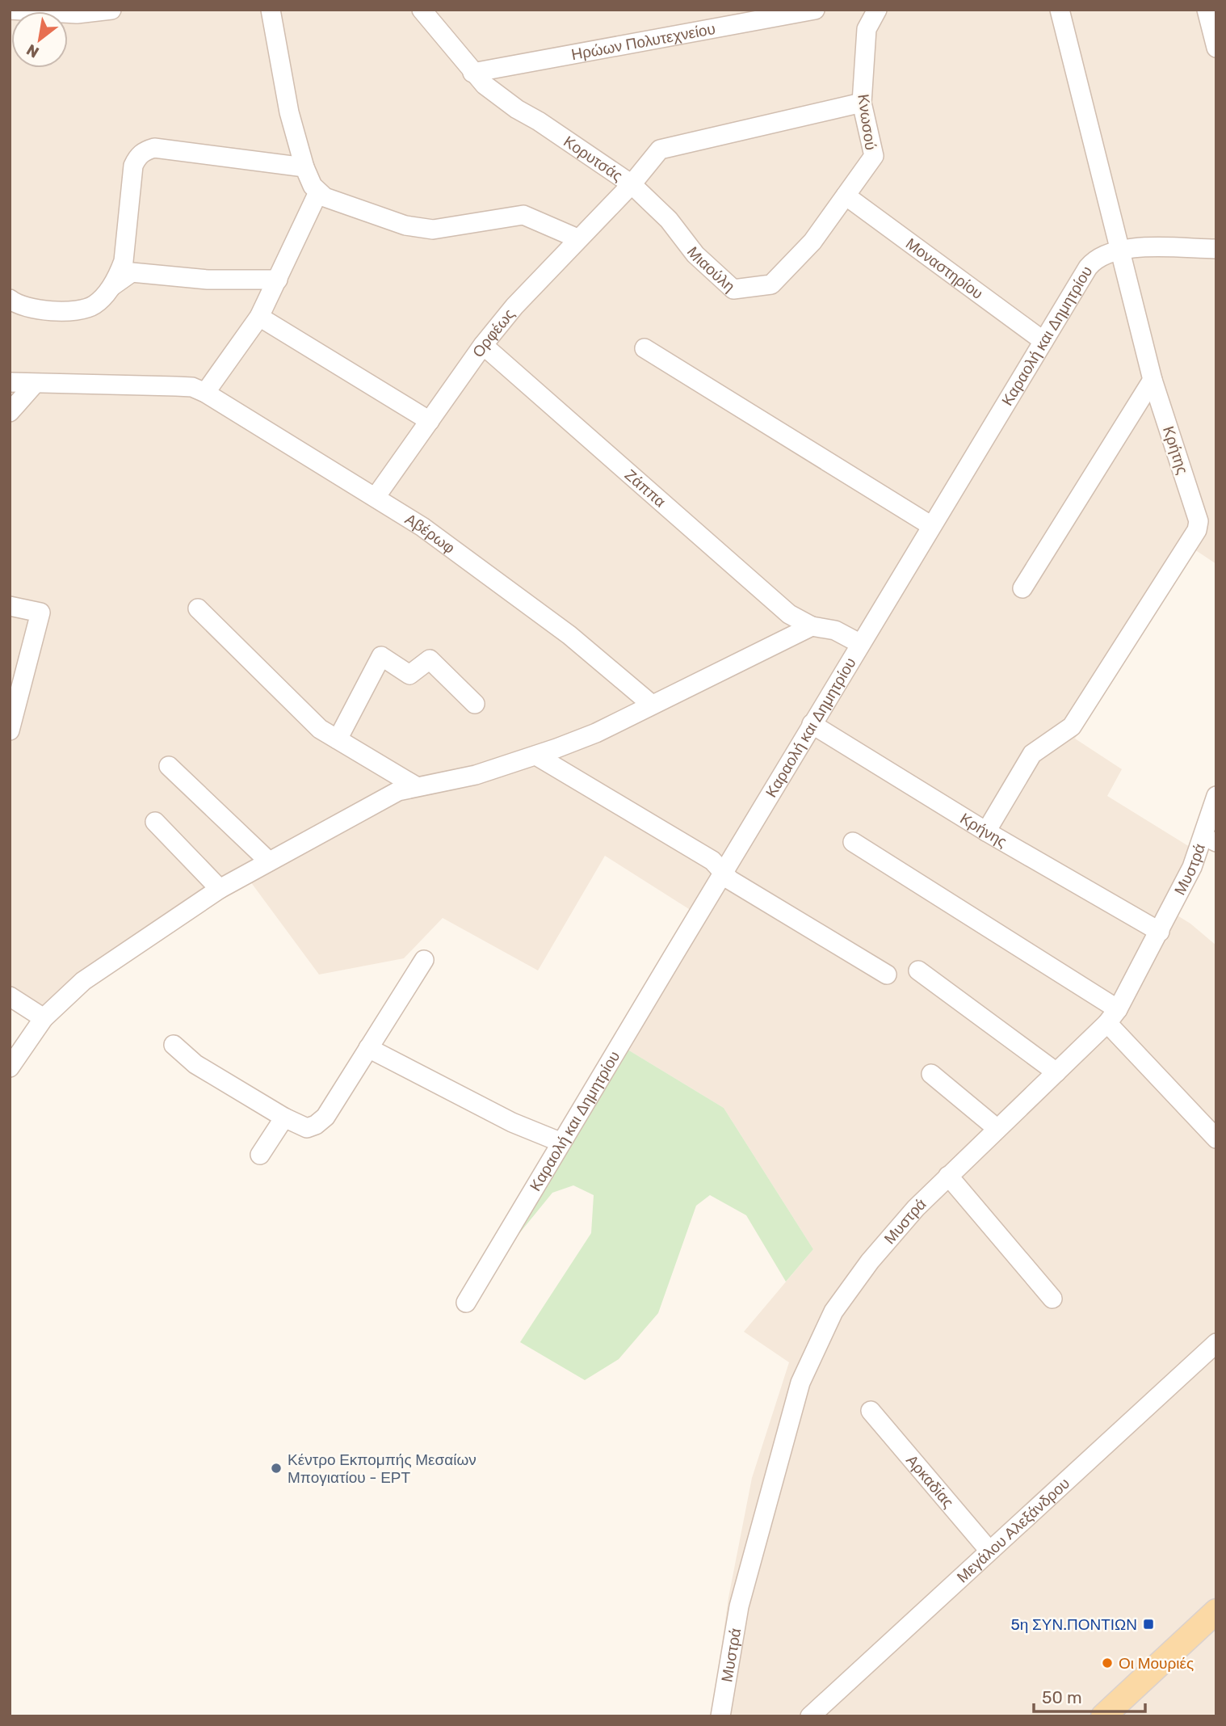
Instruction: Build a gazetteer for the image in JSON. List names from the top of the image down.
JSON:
{
  "streets": {
    "street": [
      "Ηρώων Πολυτεχνείου",
      "Κνωσού",
      "Κορυτσάς",
      "Μιαούλη",
      "Μοναστηρίου",
      "Ορφέως",
      "Καραολή και Δημητρίου",
      "Κρήτης",
      "Ζάππα",
      "Αβέρωφ",
      "Κρήνης",
      "Μυστρά",
      "Αρκαδίας",
      "Μεγάλου Αλεξάνδρου"
    ]
  },
  "crossings": [
    ["Ηρώων Πολυτεχνείου", "Κορυτσάς"],
    ["Κνωσού", "Κορυτσάς"],
    ["Κνωσού", "Μιαούλη"],
    ["Κνωσού", "Μοναστηρίου"],
    ["Κορυτσάς", "Μιαούλη"],
    ["Κορυτσάς", "Ορφέως"],
    ["Μιαούλη", "Μοναστηρίου"],
    ["Μιαούλη", "Ορφέως"],
    ["Μοναστηρίου", "Καραολή και Δημητρίου"],
    ["Ορφέως", "Ζάππα"],
    ["Ορφέως", "Αβέρωφ"],
    ["Καραολή και Δημητρίου", "Κρήτης"],
    ["Καραολή και Δημητρίου", "Ζάππα"],
    ["Καραολή και Δημητρίου", "Κρήνης"],
    ["Κρήτης", "Κρήνης"],
    ["Κρήνης", "Μυστρά"],
    ["Αρκαδίας", "Μεγάλου Αλεξάνδρου"]
  ],
  "places": {
    "other": ["Κέντρο Εκπομπής Μεσαίων Μπογιατίου - ΕΡΤ", "Οι Μουριές"],
    "transit": ["5η ΣΥΝ.ΠΟΝΤΙΩΝ"]
  },
  "scale_bar": "50 m",
  "north": "bottom left"
}
